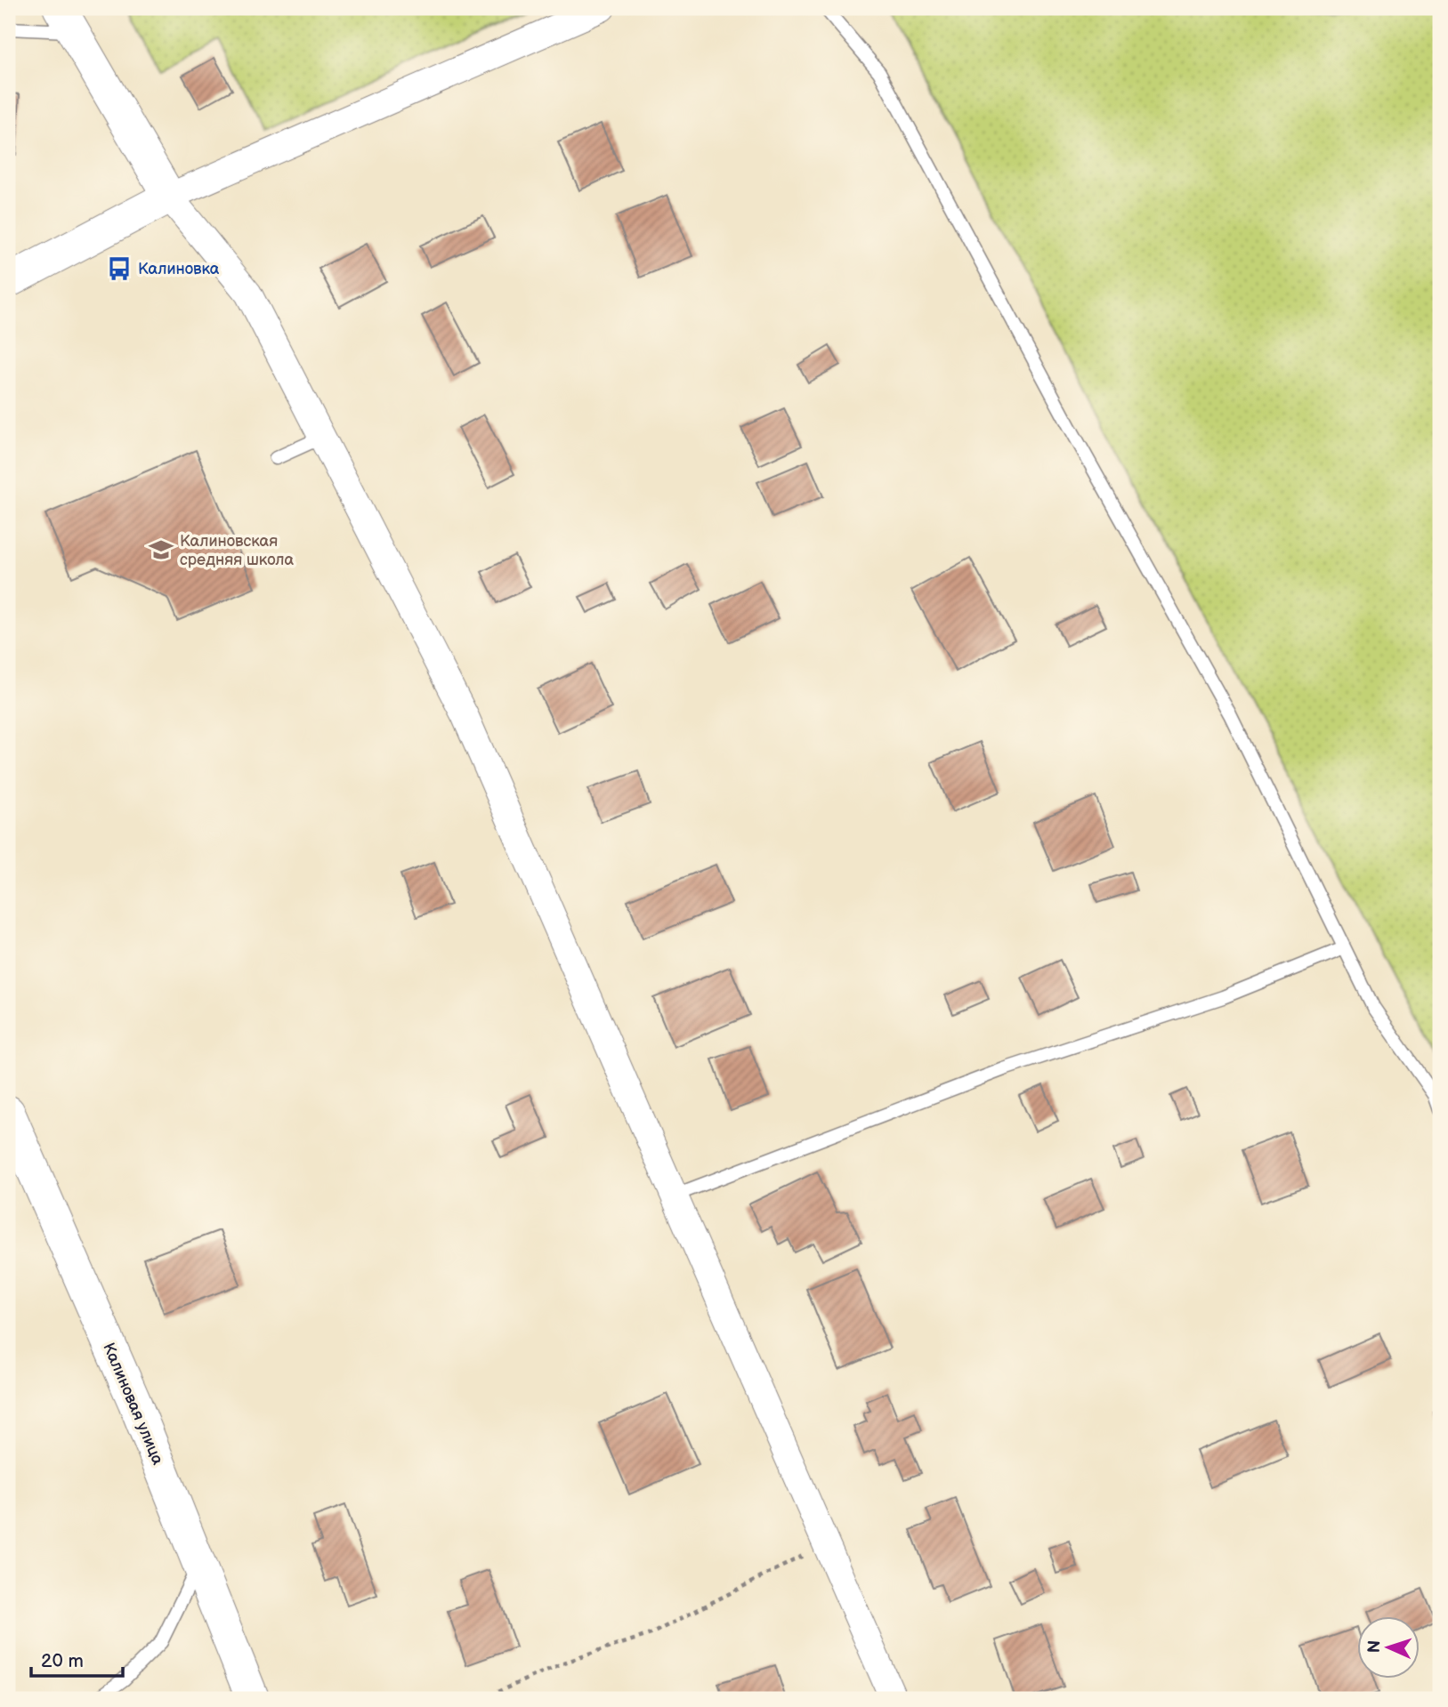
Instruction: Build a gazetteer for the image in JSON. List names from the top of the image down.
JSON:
{
  "streets": {
    "street": ["Калиновая улица"]
  },
  "places": {
    "bus stop": ["Калиновка"],
    "school or university": ["Калиновская средняя школа"]
  },
  "scale_bar": "20 m",
  "north": "left"
}
